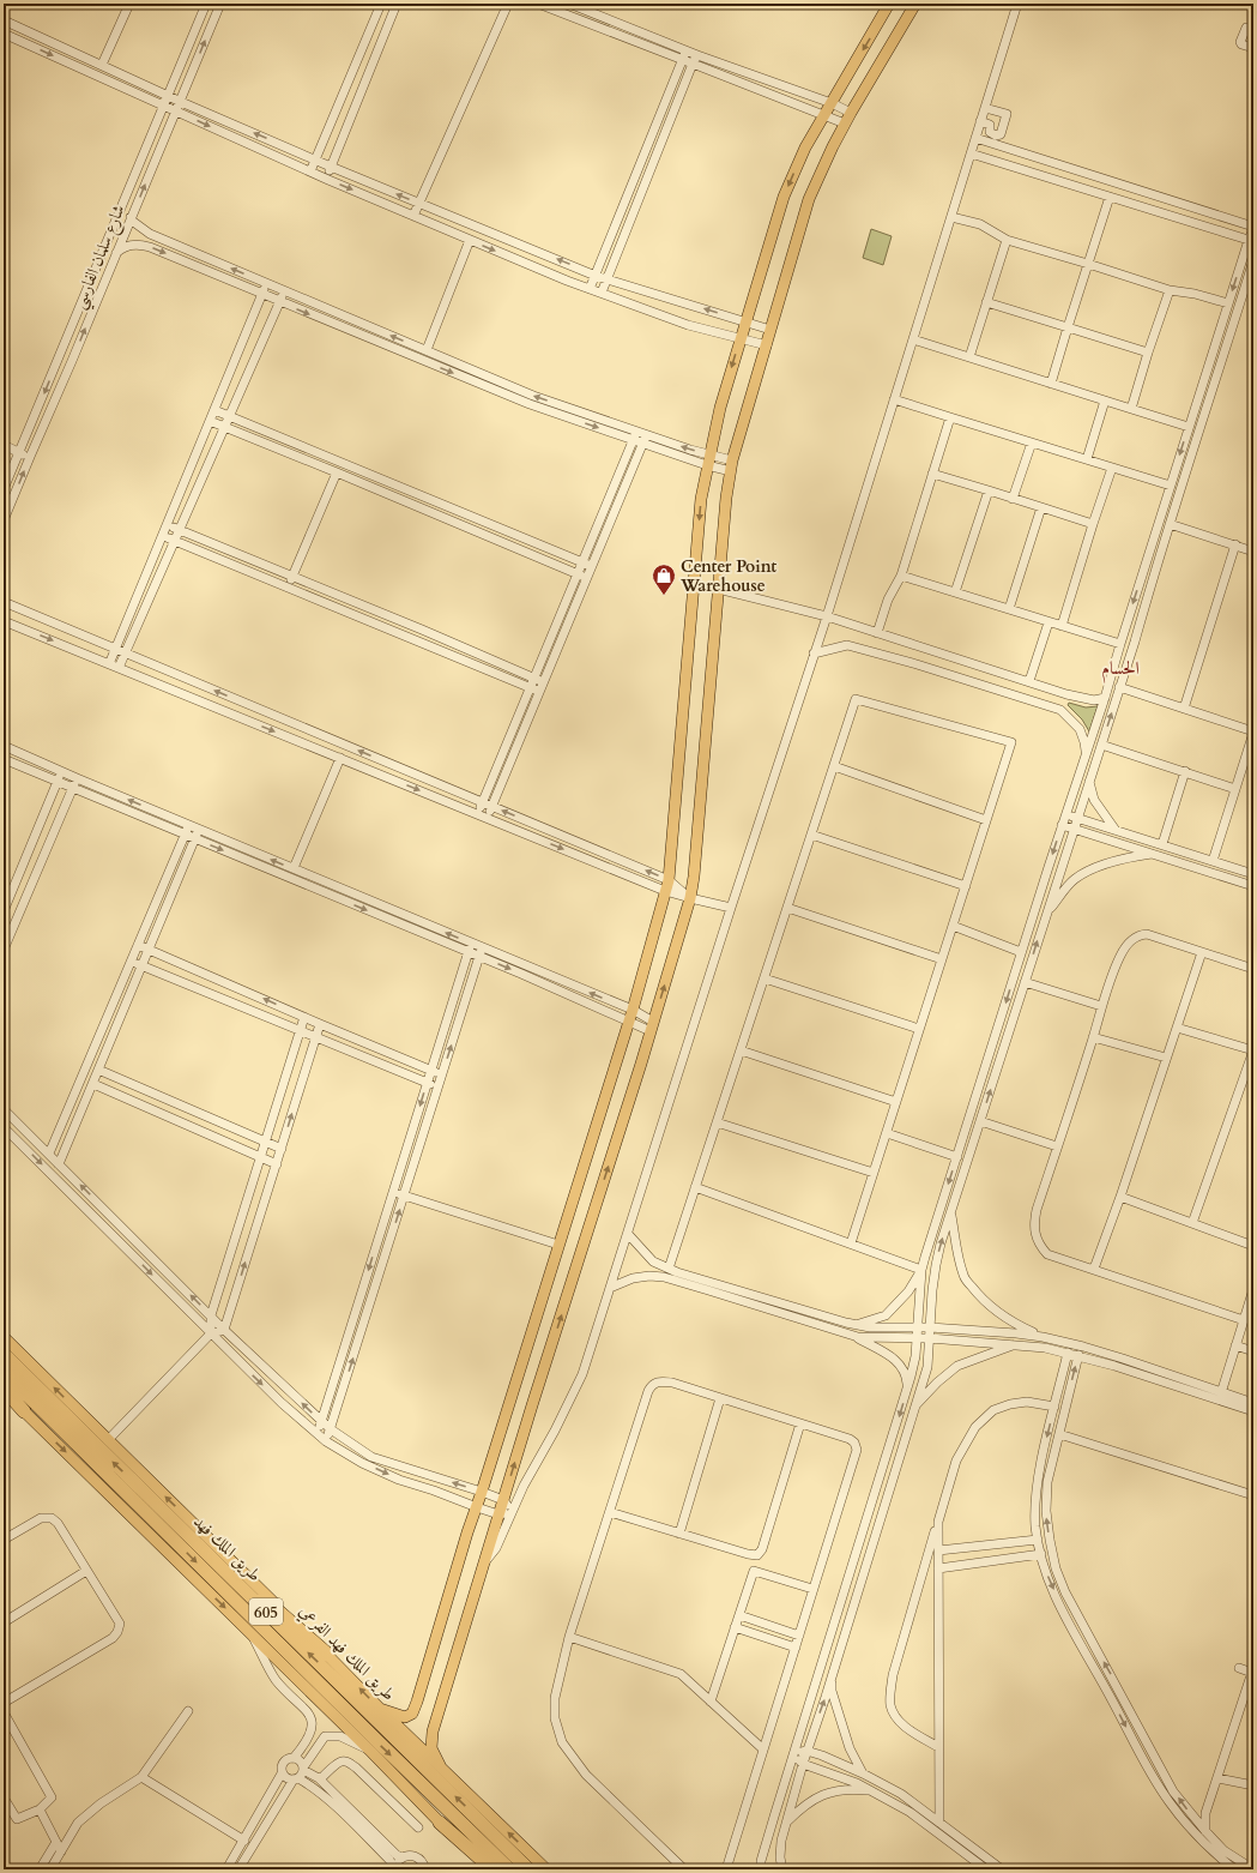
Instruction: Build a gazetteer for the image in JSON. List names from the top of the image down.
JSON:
{
  "streets": {
    "highway": ["طريق الملك فهد", "605"],
    "main road": ["طريق الملك فهد الفرعي"],
    "street": ["شارع سلمان الفارسي"]
  },
  "districts": ["الحسام"],
  "places": {
    "shop": ["Center Point Warehouse"]
  }
}
